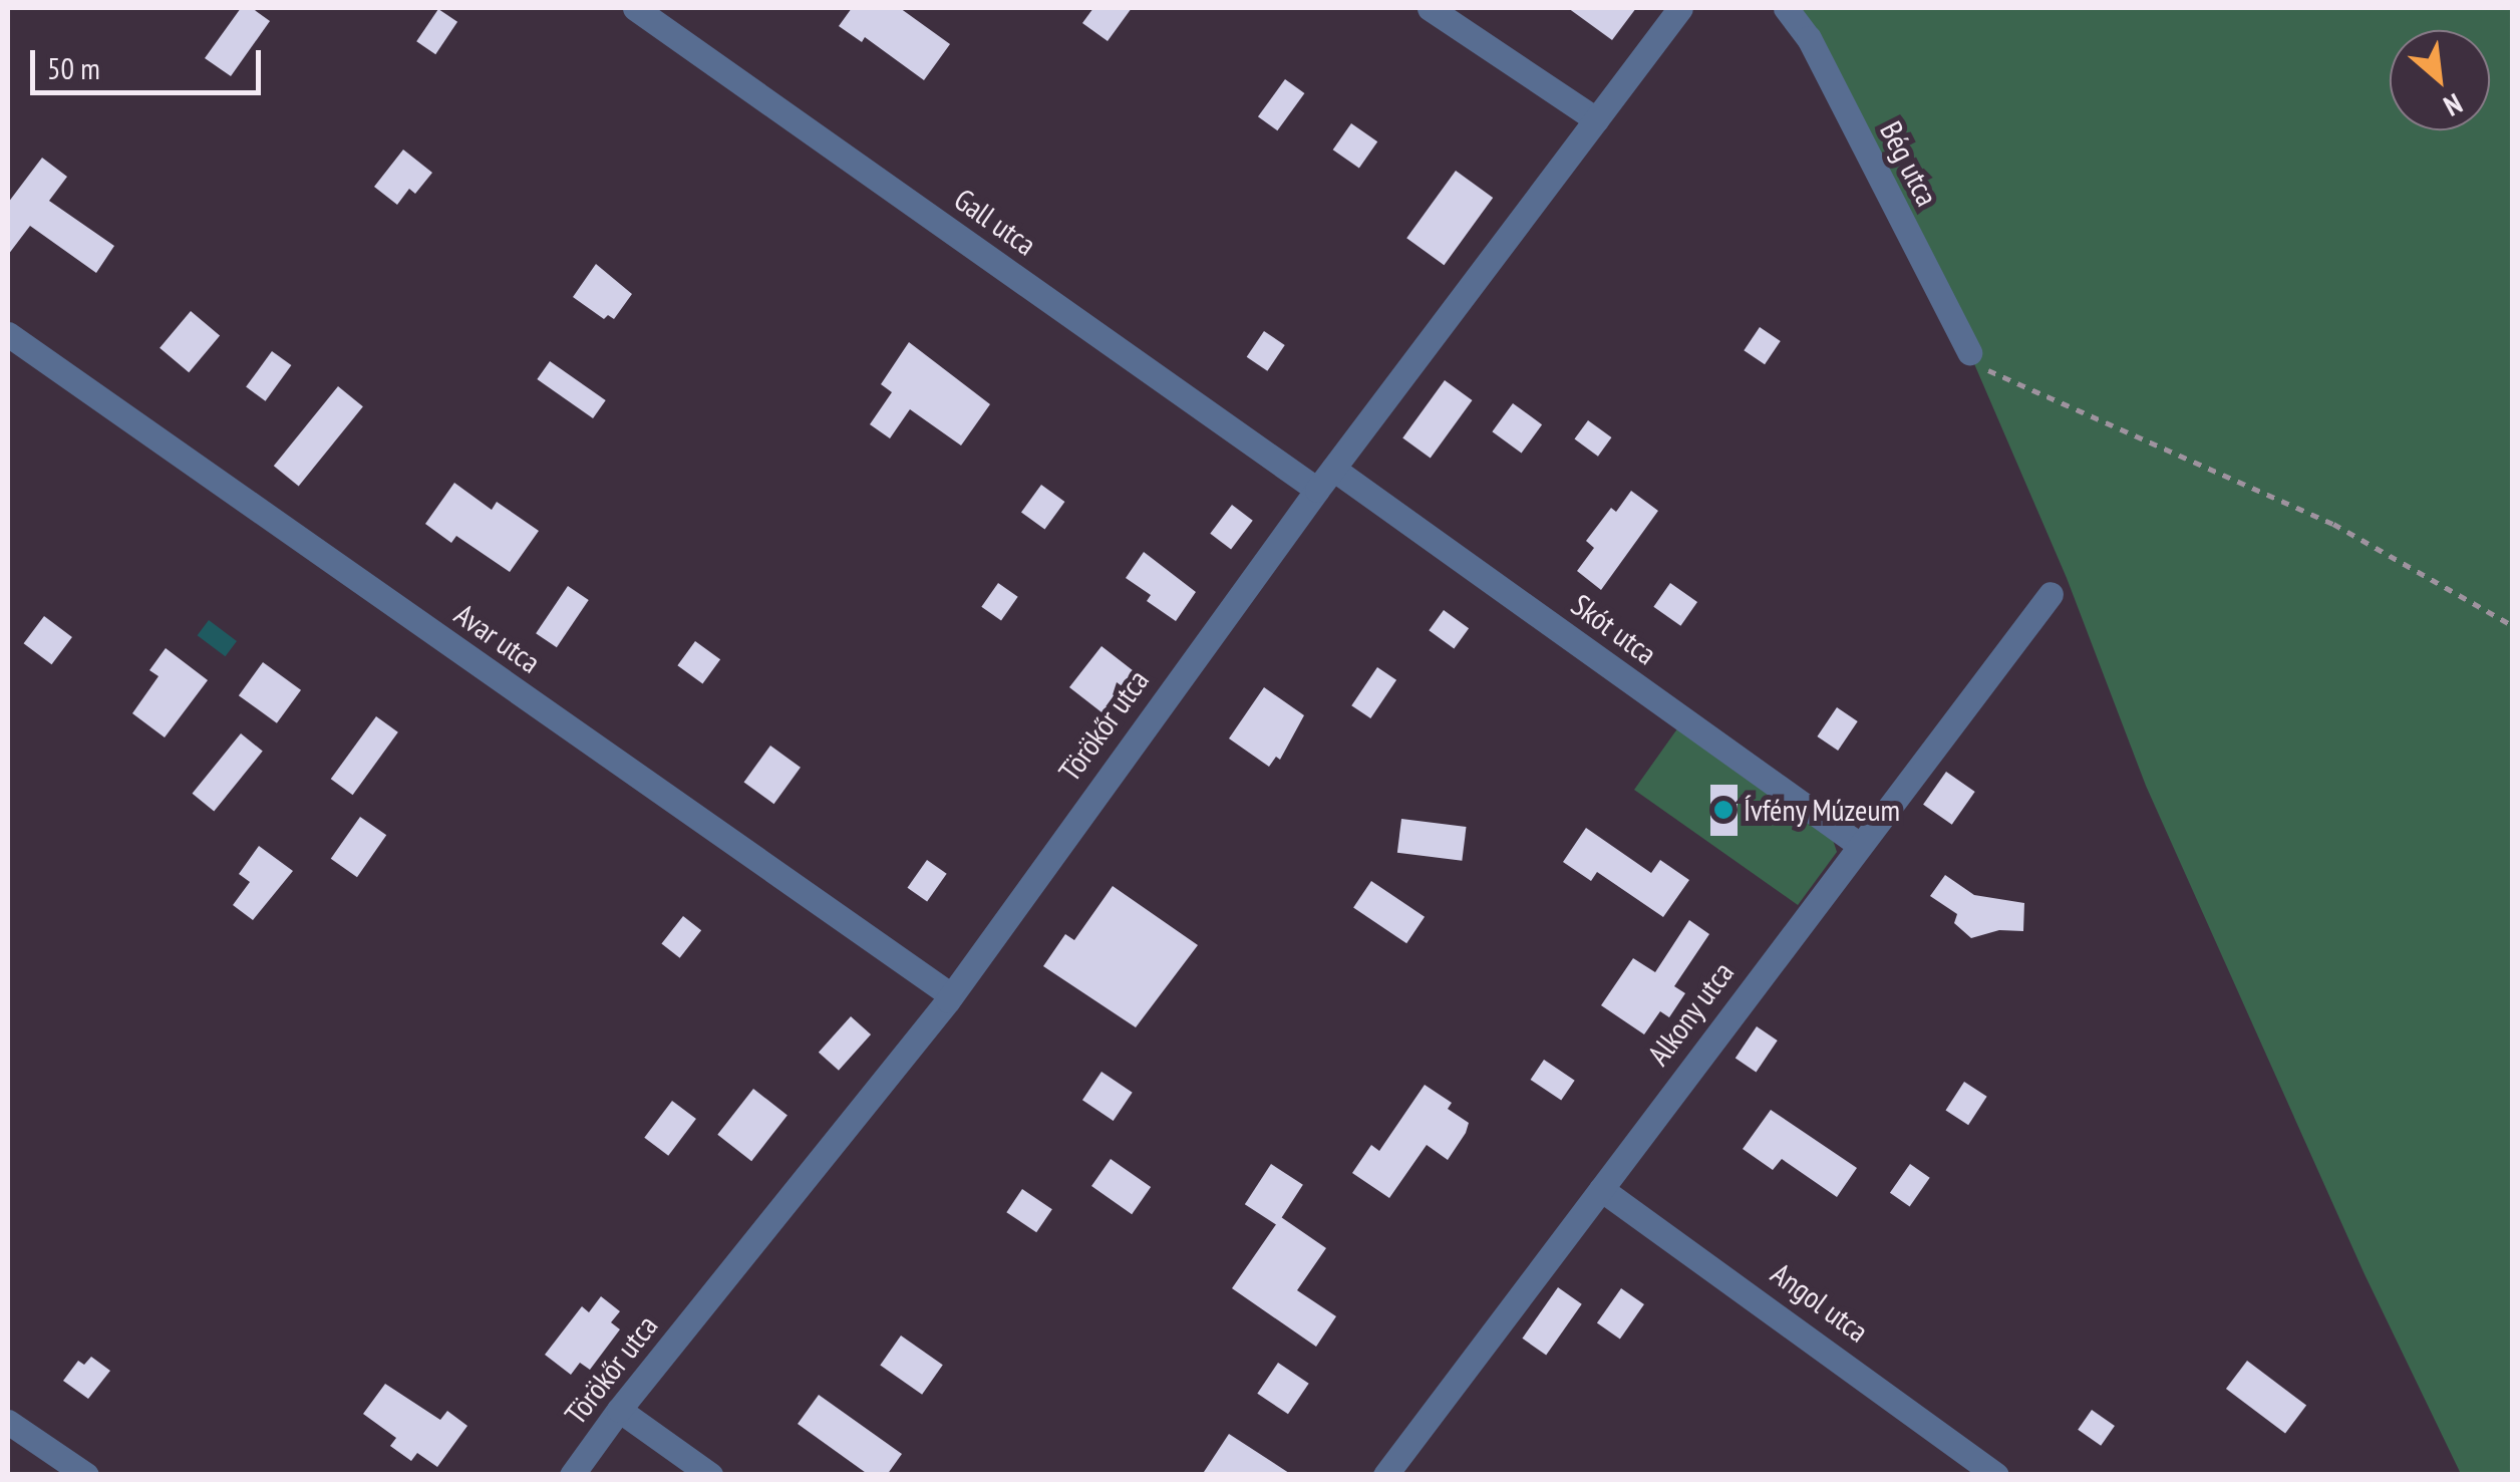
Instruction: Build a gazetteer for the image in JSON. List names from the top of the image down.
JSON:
{
  "streets": {
    "street": [
      "Bég utca",
      "Gall utca",
      "Skót utca",
      "Avar utca",
      "Törökőr utca",
      "Alkony utca",
      "Angol utca"
    ]
  },
  "crossings": [
    ["Gall utca", "Skót utca"],
    ["Gall utca", "Törökőr utca"],
    ["Skót utca", "Törökőr utca"],
    ["Skót utca", "Alkony utca"],
    ["Avar utca", "Törökőr utca"],
    ["Alkony utca", "Angol utca"]
  ],
  "places": ["Ívfény Múzeum"],
  "scale_bar": "50 m",
  "north": "bottom right"
}
